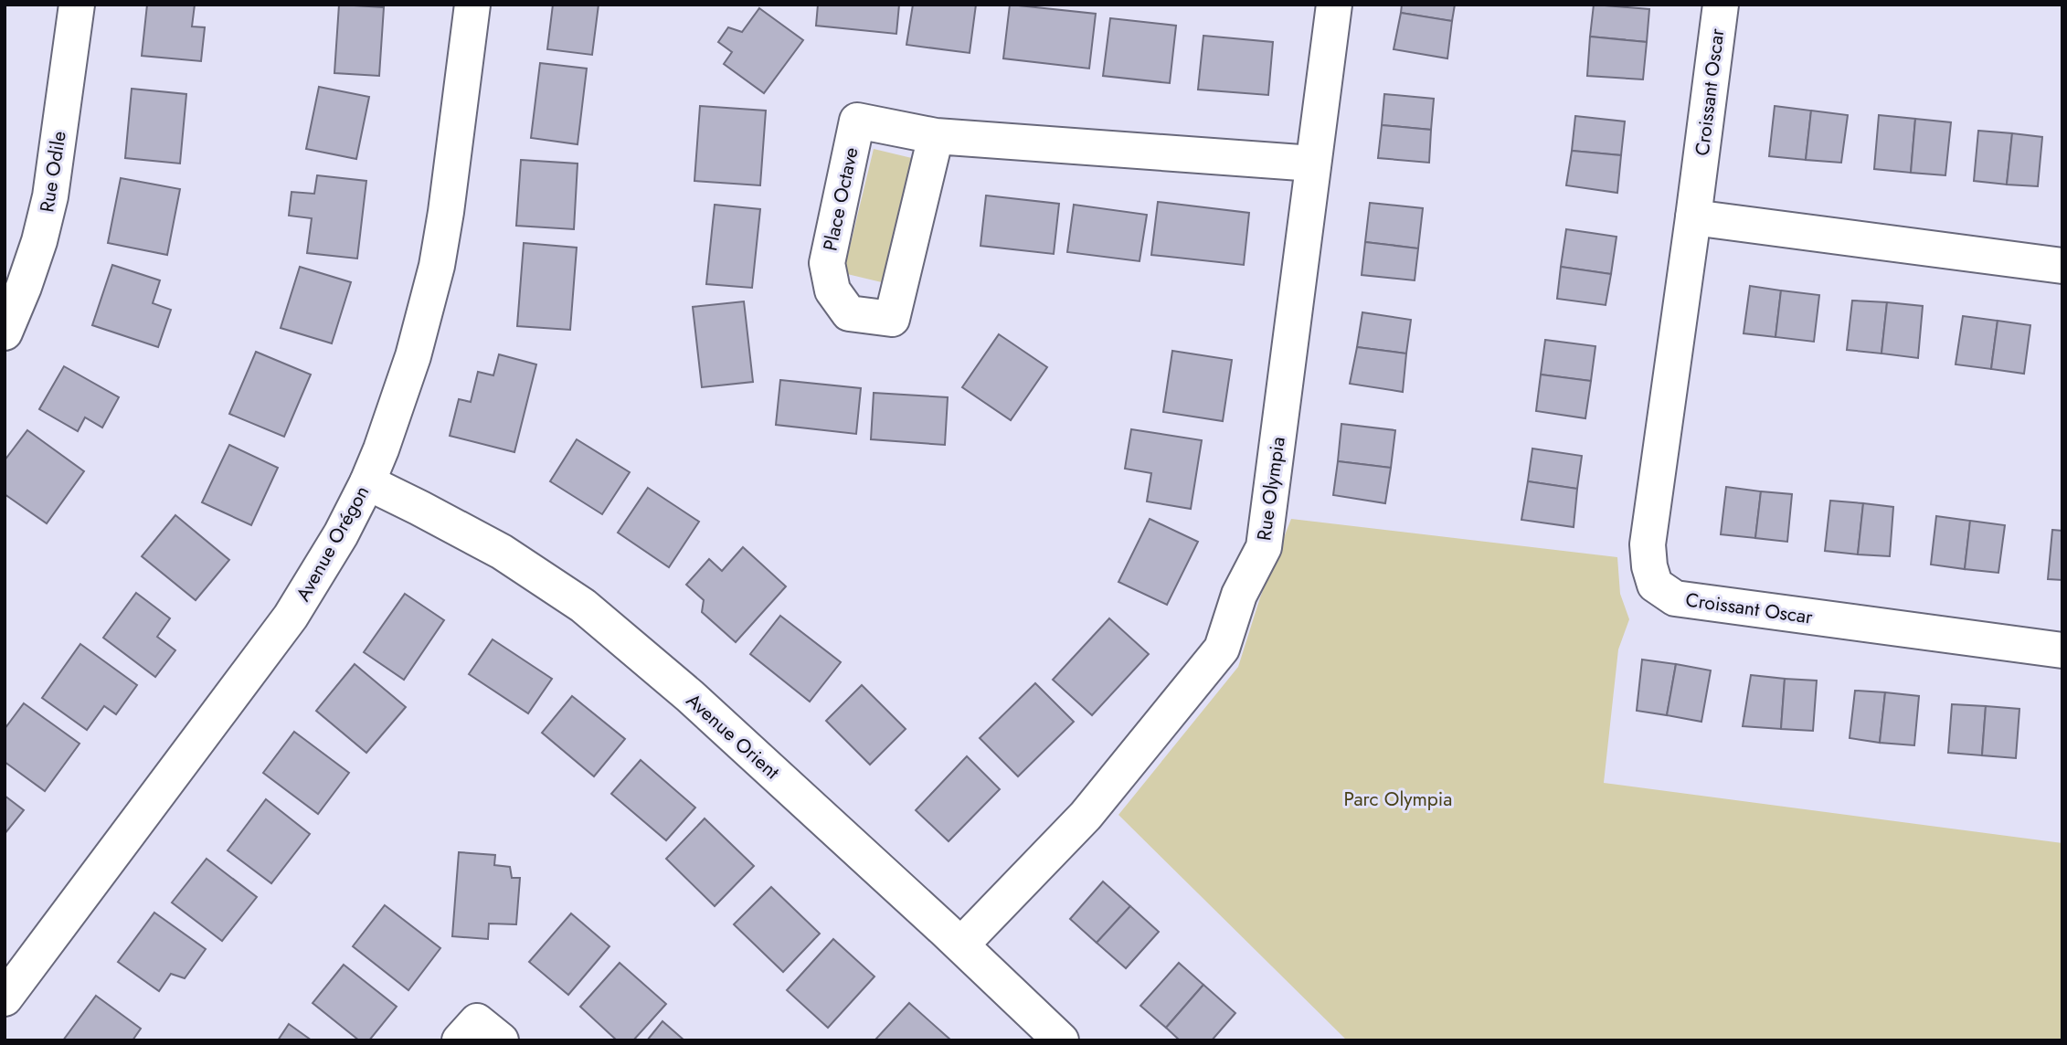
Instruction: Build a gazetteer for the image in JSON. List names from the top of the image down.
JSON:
{
  "streets": {
    "street": [
      "Croissant Oscar",
      "Rue Odile",
      "Place Octave",
      "Rue Olympia",
      "Avenue Orégon",
      "Avenue Orient"
    ]
  },
  "crossings": [
    ["Place Octave", "Rue Olympia"],
    ["Rue Olympia", "Avenue Orient"],
    ["Avenue Orégon", "Avenue Orient"]
  ],
  "parks": ["Parc Olympia"]
}
